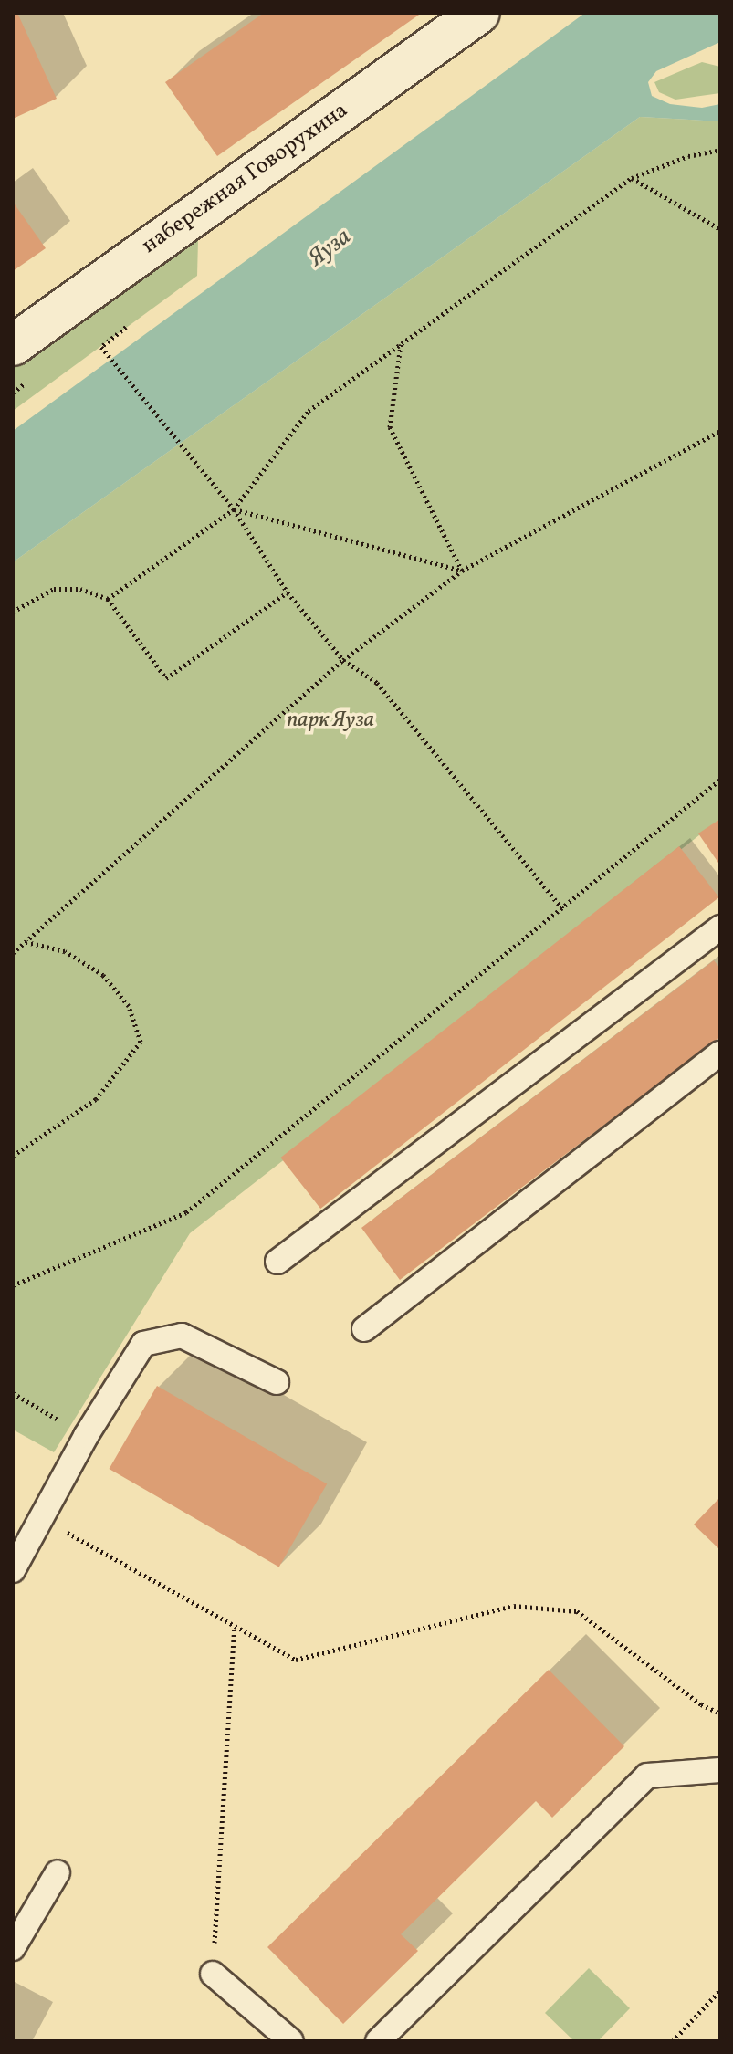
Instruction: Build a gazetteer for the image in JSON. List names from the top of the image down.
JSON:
{
  "streets": {
    "street": ["набережная Говорухина"]
  },
  "water": ["Яуза"],
  "parks": ["парк Яуза"]
}
